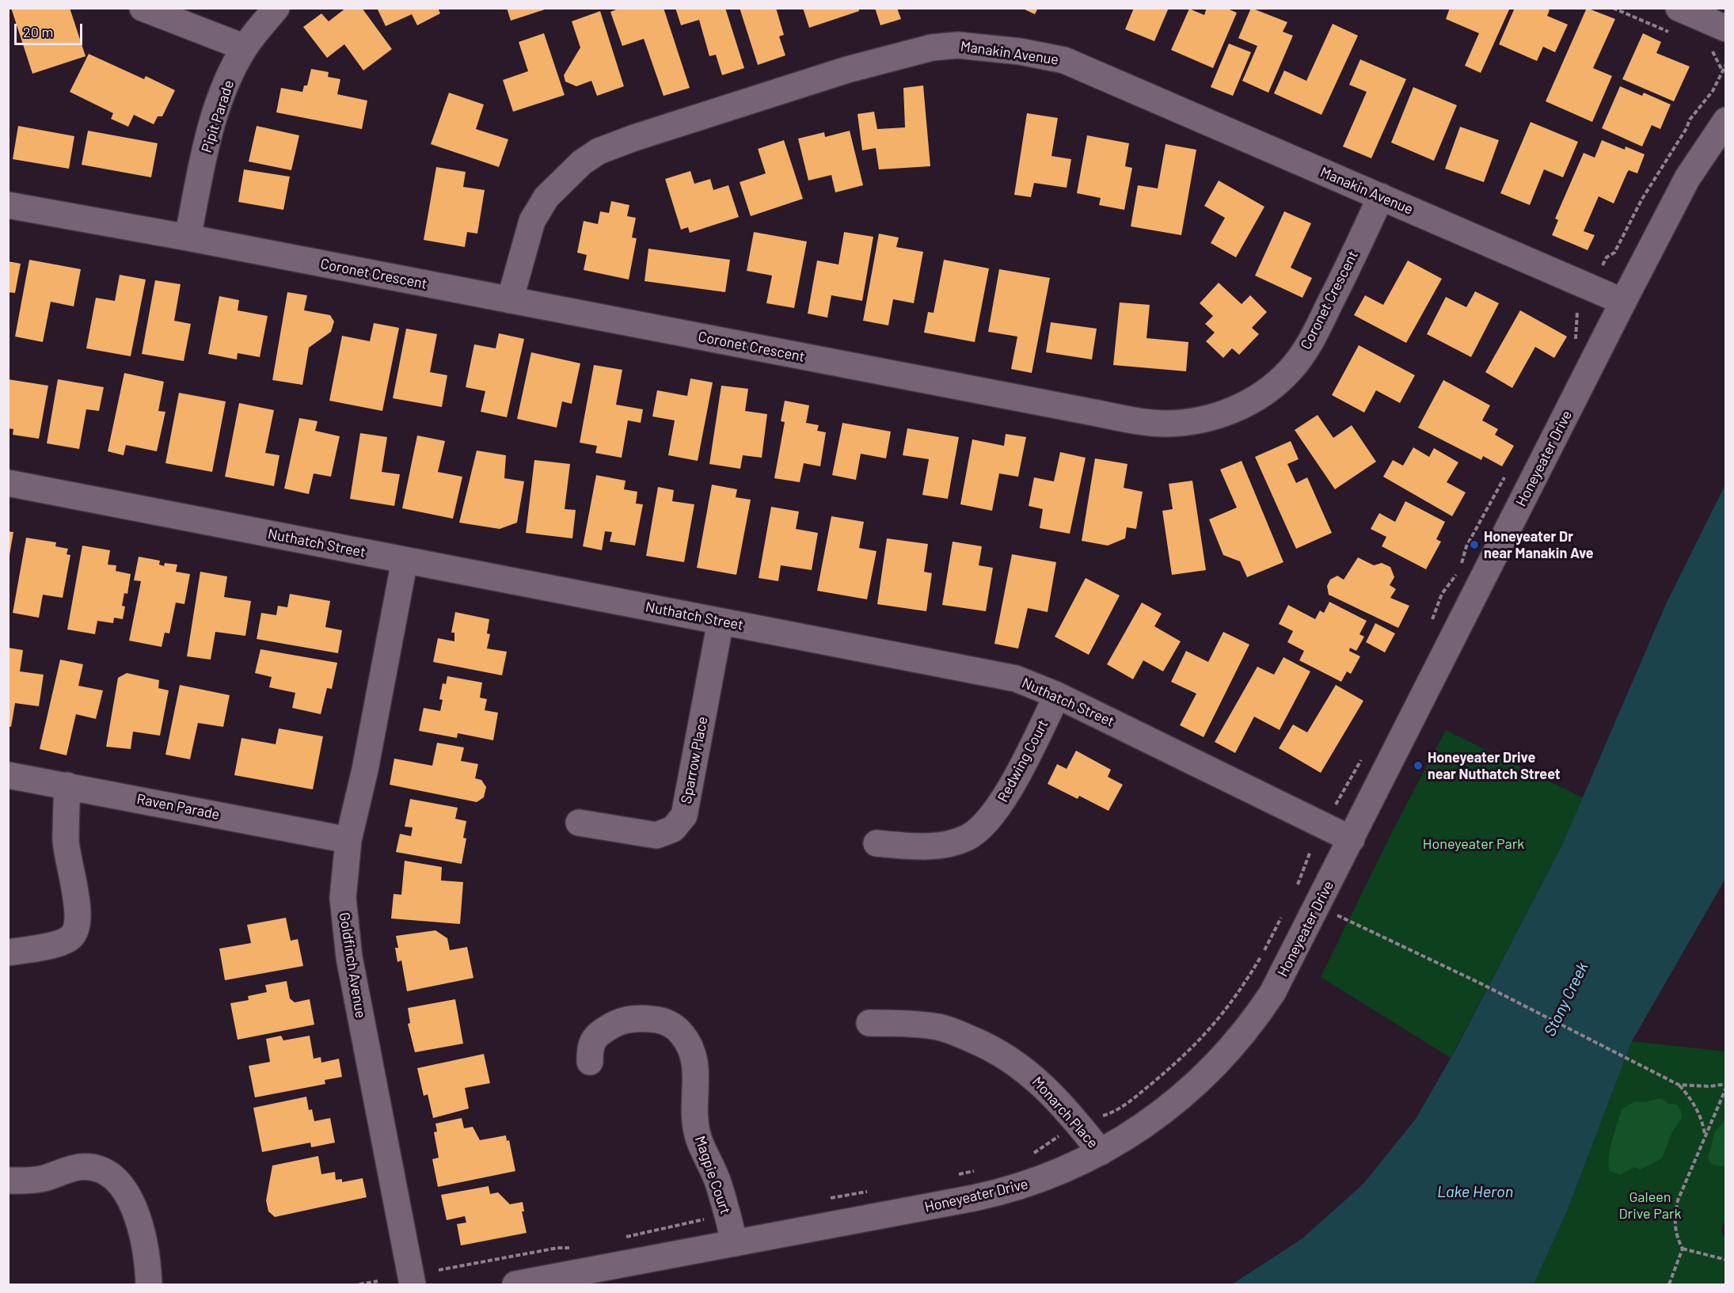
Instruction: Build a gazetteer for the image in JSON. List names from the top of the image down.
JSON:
{
  "streets": {
    "street": [
      "Manakin Avenue",
      "Pipit Parade",
      "Coronet Crescent",
      "Honeyeater Drive",
      "Nuthatch Street",
      "Sparrow Place",
      "Redwing Court",
      "Raven Parade",
      "Goldfinch Avenue",
      "Monarch Place",
      "Magpie Court"
    ]
  },
  "crossings": [
    ["Manakin Avenue", "Coronet Crescent"],
    ["Manakin Avenue", "Honeyeater Drive"],
    ["Pipit Parade", "Coronet Crescent"],
    ["Honeyeater Drive", "Nuthatch Street"],
    ["Honeyeater Drive", "Monarch Place"],
    ["Honeyeater Drive", "Magpie Court"],
    ["Nuthatch Street", "Sparrow Place"],
    ["Nuthatch Street", "Redwing Court"],
    ["Nuthatch Street", "Goldfinch Avenue"],
    ["Raven Parade", "Goldfinch Avenue"]
  ],
  "water": ["Stony Creek", "Lake Heron"],
  "parks": ["Honeyeater Park", "Galeen Drive Park"],
  "places": ["Honeyeater Dr near Manakin Ave", "Honeyeater Drive near Nuthatch Street"],
  "scale_bar": "20 m"
}
